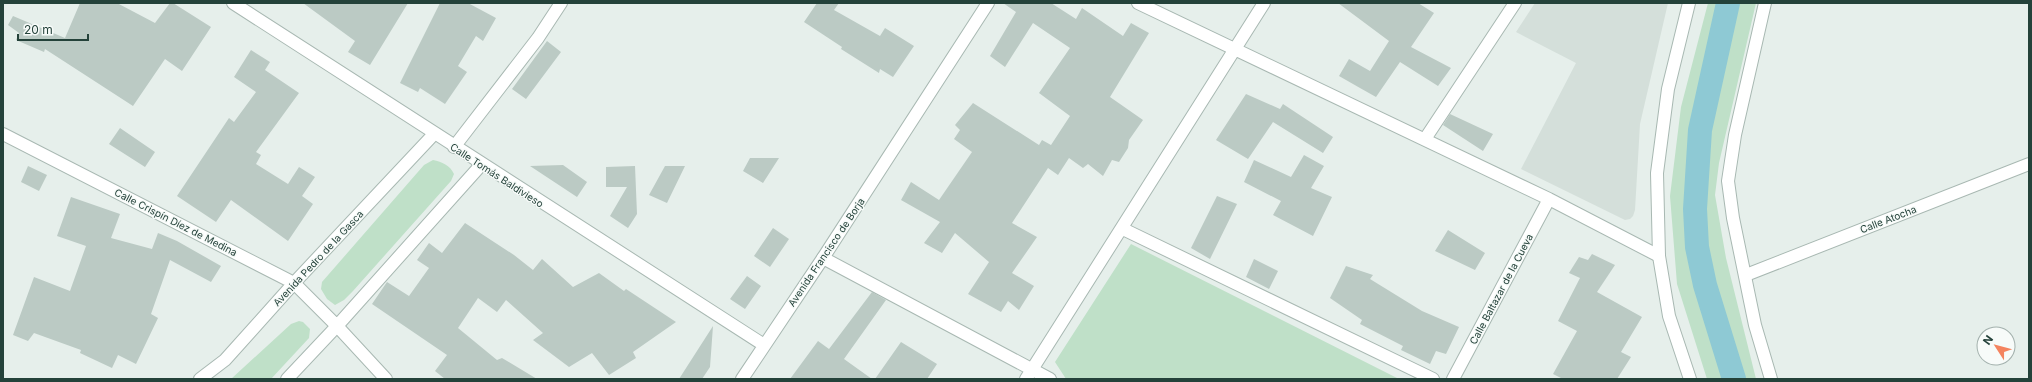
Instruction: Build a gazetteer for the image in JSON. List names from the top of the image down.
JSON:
{
  "streets": {
    "street": [
      "Calle Tomás Baldivieso",
      "Calle Atocha",
      "Calle Crispín Díez de Medina",
      "Avenida Francisco de Borja",
      "Avenida Pedro de la Gasca",
      "Calle Baltazar de la Cueva"
    ]
  },
  "crossings": [
    ["Calle Tomás Baldivieso", "Avenida Francisco de Borja"],
    ["Calle Tomás Baldivieso", "Avenida Pedro de la Gasca"],
    ["Calle Crispín Díez de Medina", "Avenida Pedro de la Gasca"]
  ],
  "scale_bar": "20 m",
  "north": "top left"
}
